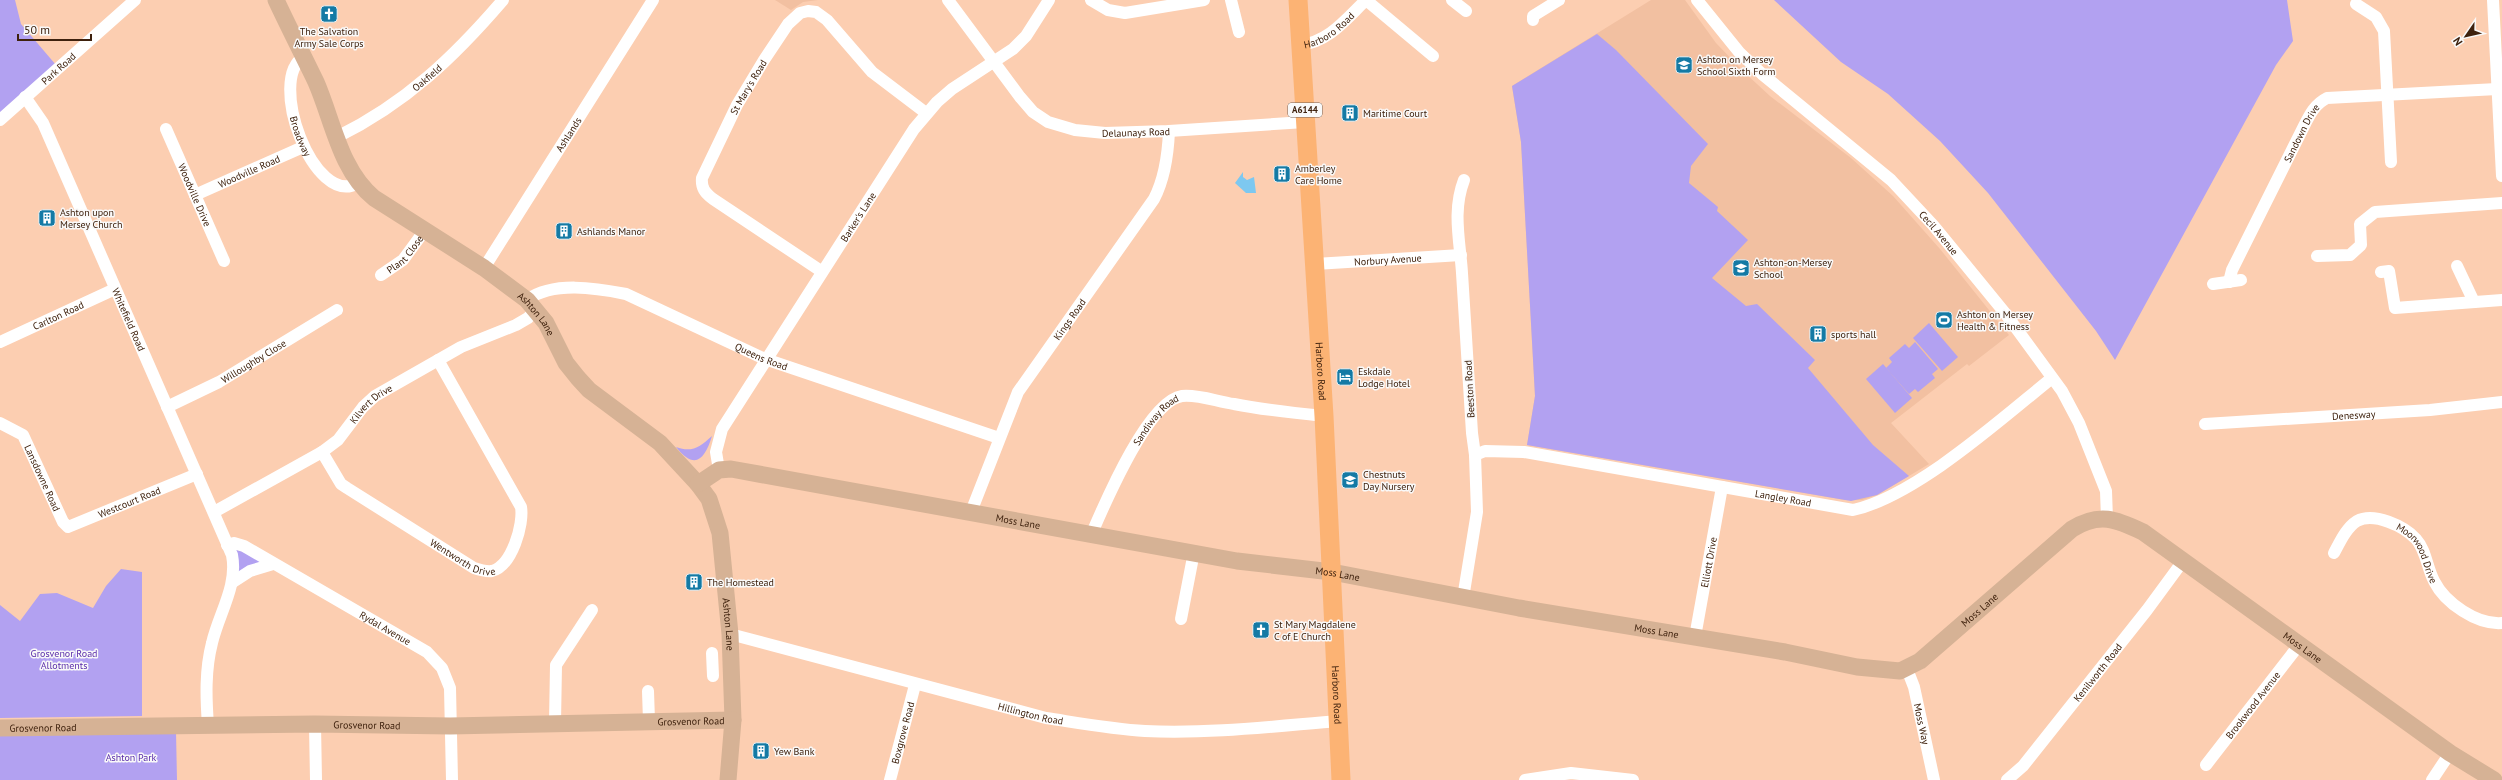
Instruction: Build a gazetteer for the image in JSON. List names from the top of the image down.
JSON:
{
  "streets": {
    "main road": ["Harboro Road", "A6144"],
    "street": [
      "Park Road",
      "Oakfield",
      "St Mary's Road",
      "Delaunays Road",
      "Sandown Drive",
      "Ashlands",
      "Broadway",
      "Woodville Road",
      "Woodville Drive",
      "Barker's Lane",
      "Cecil Avenue",
      "Plant Close",
      "Norbury Avenue",
      "Carlton Road",
      "Ashton Lane",
      "Whitefield Road",
      "Kings Road",
      "Queens Road",
      "Willoughby Close",
      "Beeston Road",
      "Kilvert Drive",
      "Denesway",
      "Sandiway Road",
      "Lansdowne Road",
      "Langley Road",
      "Westcourt Road",
      "Moss Lane",
      "Wentworth Drive",
      "Moorwood Drive",
      "Elliott Drive",
      "Rydal Avenue",
      "Kenilworth Road",
      "Brookwood Avenue",
      "Hillington Road",
      "Grosvenor Road",
      "Moss Way",
      "Boxgrove Road"
    ]
  },
  "crossings": [
    ["Harboro Road", "A6144"],
    ["Harboro Road", "Delaunays Road"],
    ["Harboro Road", "Norbury Avenue"],
    ["Harboro Road", "Sandiway Road"],
    ["Harboro Road", "Moss Lane"],
    ["Harboro Road", "Hillington Road"],
    ["Park Road", "Whitefield Road"],
    ["Oakfield", "Ashton Lane"],
    ["St Mary's Road", "Barker's Lane"],
    ["Delaunays Road", "Barker's Lane"],
    ["Delaunays Road", "Kings Road"],
    ["Ashlands", "Ashton Lane"],
    ["Broadway", "Woodville Road"],
    ["Broadway", "Ashton Lane"],
    ["Woodville Road", "Woodville Drive"],
    ["Barker's Lane", "Queens Road"],
    ["Barker's Lane", "Moss Lane"],
    ["Cecil Avenue", "Langley Road"],
    ["Cecil Avenue", "Moss Lane"],
    ["Plant Close", "Ashton Lane"],
    ["Norbury Avenue", "Beeston Road"],
    ["Carlton Road", "Whitefield Road"],
    ["Ashton Lane", "Queens Road"],
    ["Ashton Lane", "Kilvert Drive"],
    ["Ashton Lane", "Hillington Road"],
    ["Ashton Lane", "Grosvenor Road"],
    ["Whitefield Road", "Willoughby Close"],
    ["Whitefield Road", "Kilvert Drive"],
    ["Whitefield Road", "Westcourt Road"],
    ["Whitefield Road", "Rydal Avenue"],
    ["Kings Road", "Queens Road"],
    ["Kings Road", "Moss Lane"],
    ["Queens Road", "Kilvert Drive"],
    ["Beeston Road", "Langley Road"],
    ["Beeston Road", "Moss Lane"],
    ["Kilvert Drive", "Wentworth Drive"],
    ["Sandiway Road", "Moss Lane"],
    ["Lansdowne Road", "Westcourt Road"],
    ["Langley Road", "Elliott Drive"],
    ["Moss Lane", "Elliott Drive"],
    ["Moss Lane", "Kenilworth Road"],
    ["Moss Lane", "Brookwood Avenue"],
    ["Moss Lane", "Moss Way"],
    ["Rydal Avenue", "Grosvenor Road"],
    ["Hillington Road", "Boxgrove Road"]
  ],
  "parks": ["Grosvenor Road Allotments", "Ashton Park"],
  "places": {
    "church": ["The Salvation Army Sale Corps", "St Mary Magdalene C of E Church"],
    "school or university": ["Ashton on Mersey School Sixth Form", "Ashton-on-Mersey School", "Chestnuts Day Nursery"],
    "building": [
      "Maritime Court",
      "Amberley Care Home",
      "Ashton upon Mersey Church",
      "Ashlands Manor",
      "sports hall",
      "The Homestead",
      "Yew Bank"
    ],
    "sports": ["Ashton on Mersey Health & Fitness"],
    "hotel": ["Eskdale Lodge Hotel"]
  },
  "scale_bar": "50 m",
  "north": "bottom left"
}
